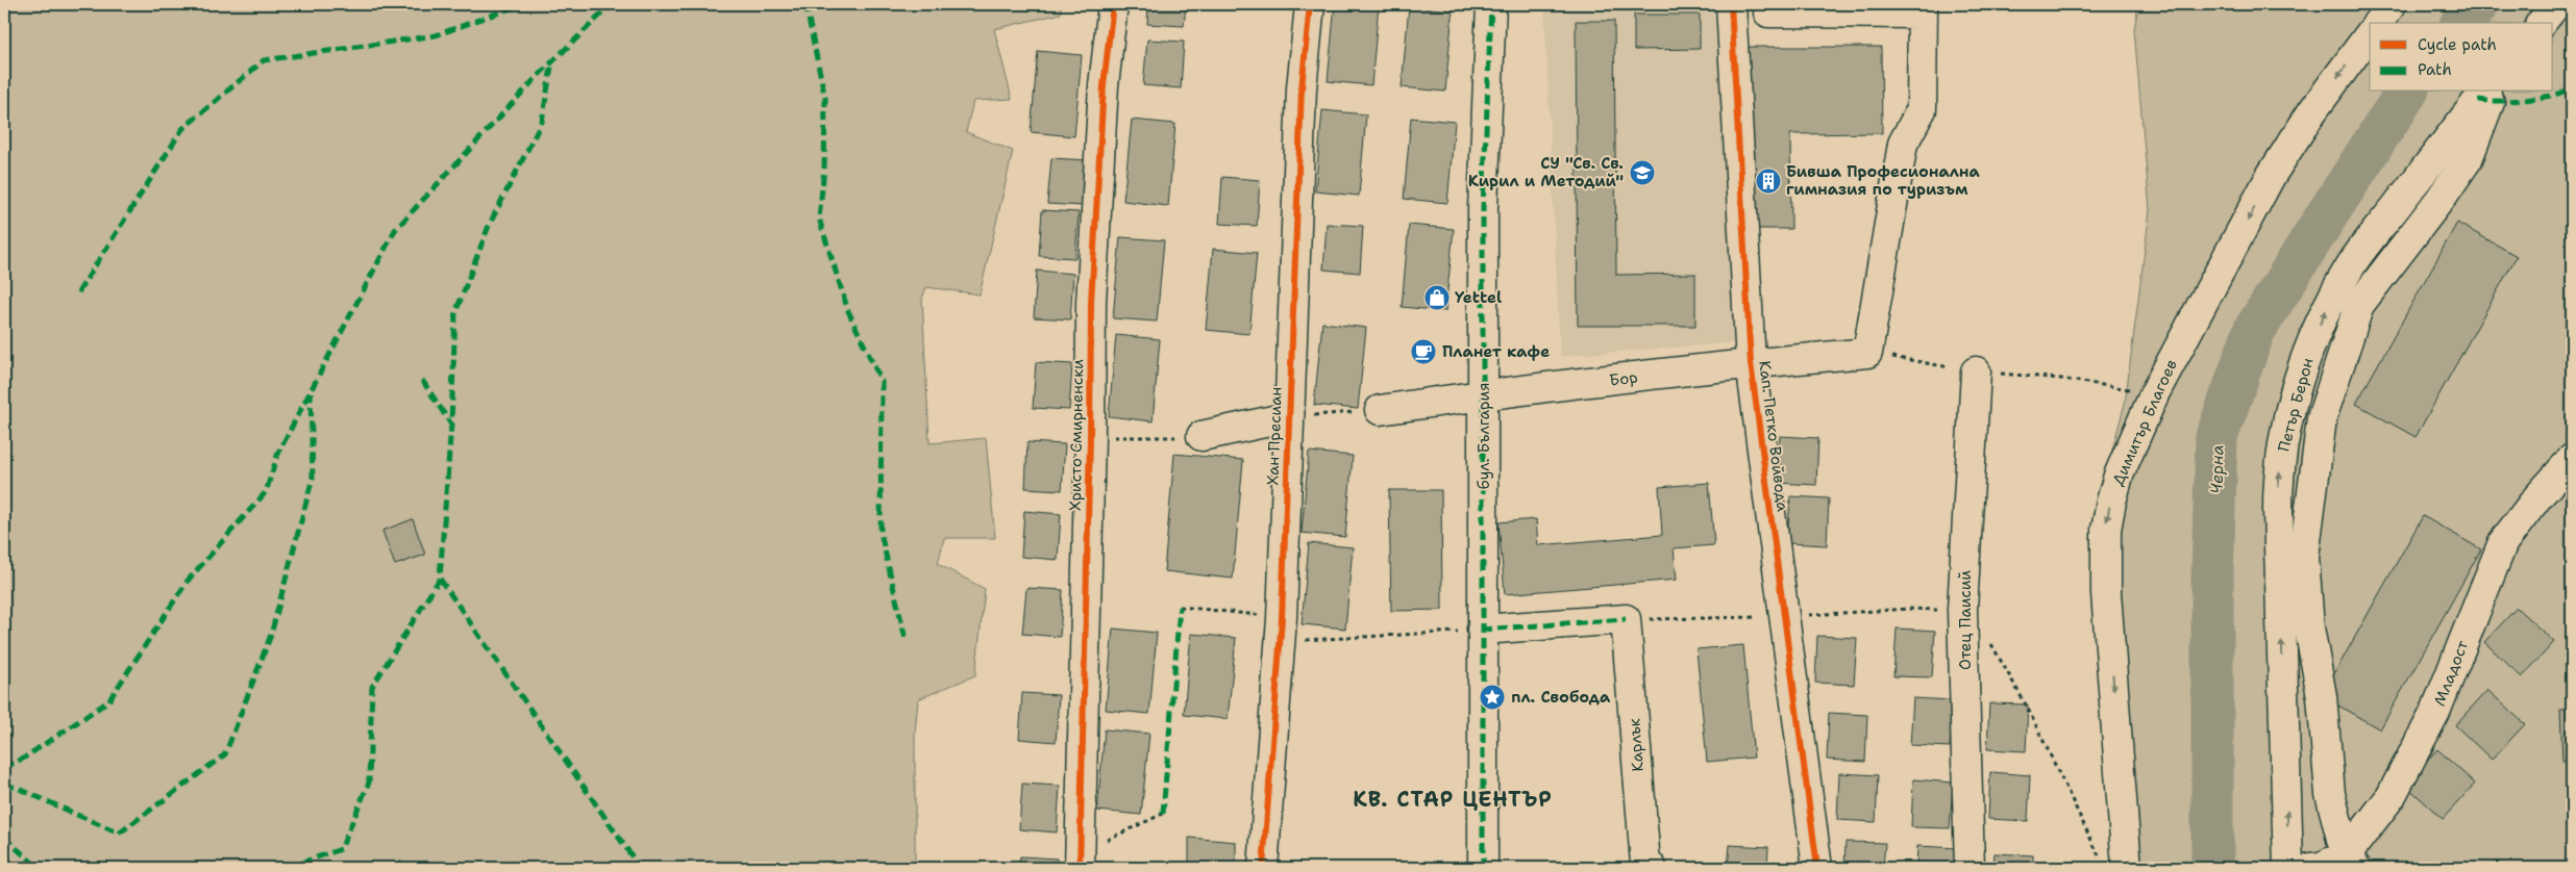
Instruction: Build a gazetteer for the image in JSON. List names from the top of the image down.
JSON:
{
  "streets": {
    "street": [
      "Бор",
      "Петър Берон",
      "Димитър Благоев",
      "Христо Смирненски",
      "Хан Пресиан",
      "бул. България",
      "Кап. Петко Войвода",
      "Отец Паисий",
      "Младост",
      "Карлък"
    ]
  },
  "crossings": [
    ["Бор", "бул. България"],
    ["Бор", "Кап. Петко Войвода"],
    ["бул. България", "Карлък"]
  ],
  "districts": ["КВ. СТАР ЦЕНТЪР"],
  "water": ["Черна"],
  "places": {
    "school or university": ["СУ \"Св. Св. Кирил и Методий\""],
    "building": ["Бивша Професионална гимназия по туризъм"],
    "shop": ["Yettel"],
    "cafe": ["Планет кафе"],
    "place": ["пл. Свобода"]
  },
  "legend": ["Cycle path", "Path"]
}
